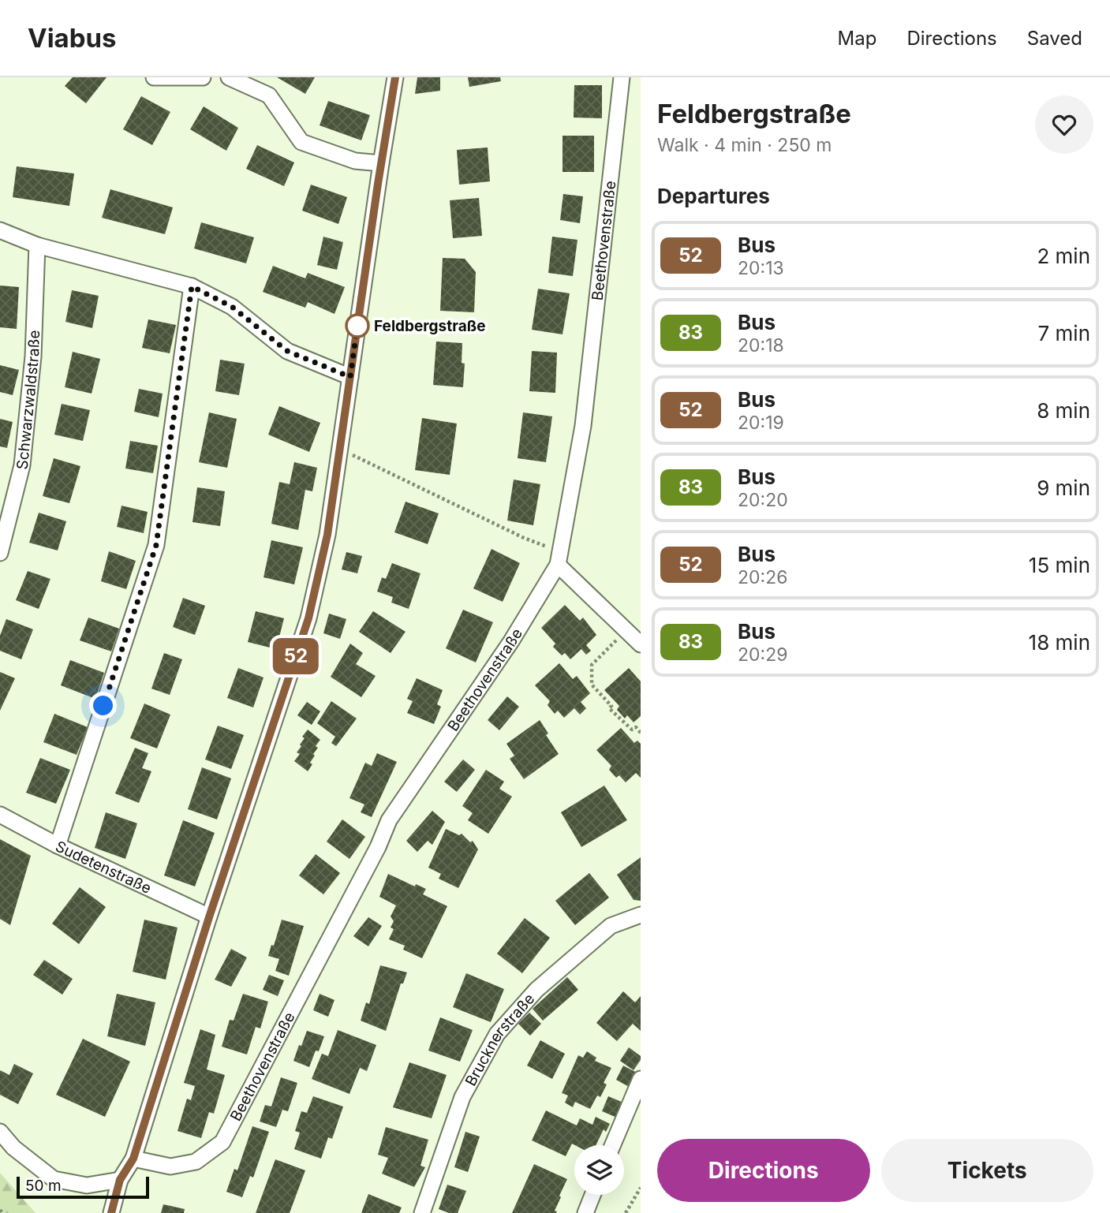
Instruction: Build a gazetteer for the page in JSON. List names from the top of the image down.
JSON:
{
  "streets": {
    "street": [
      "Beethovenstraße",
      "Schwarzwaldstraße",
      "Sudetenstraße",
      "Brucknerstraße"
    ]
  },
  "places": ["Feldbergstraße"],
  "lines": ["bus line 52"],
  "scale_bar": "50 m",
  "page": {
    "header": "Viabus",
    "nav": ["Map", "Directions", "Saved"],
    "on_map": "52",
    "heading": [
      ["Feldbergstraße", "Walk · 4 min · 250 m"],
      "Departures"
    ],
    "list": [
      {
        "mark": "52",
        "name": "Bus",
        "note": "20:13",
        "value": "2 min"
      },
      {
        "mark": "83",
        "name": "Bus",
        "note": "20:18",
        "value": "7 min"
      },
      {
        "mark": "52",
        "name": "Bus",
        "note": "20:19",
        "value": "8 min"
      },
      {
        "mark": "83",
        "name": "Bus",
        "note": "20:20",
        "value": "9 min"
      },
      {
        "mark": "52",
        "name": "Bus",
        "note": "20:26",
        "value": "15 min"
      },
      {
        "mark": "83",
        "name": "Bus",
        "note": "20:29",
        "value": "18 min"
      }
    ],
    "buttons": ["Directions", "Tickets"],
    "scale": "50 m"
  }
}
